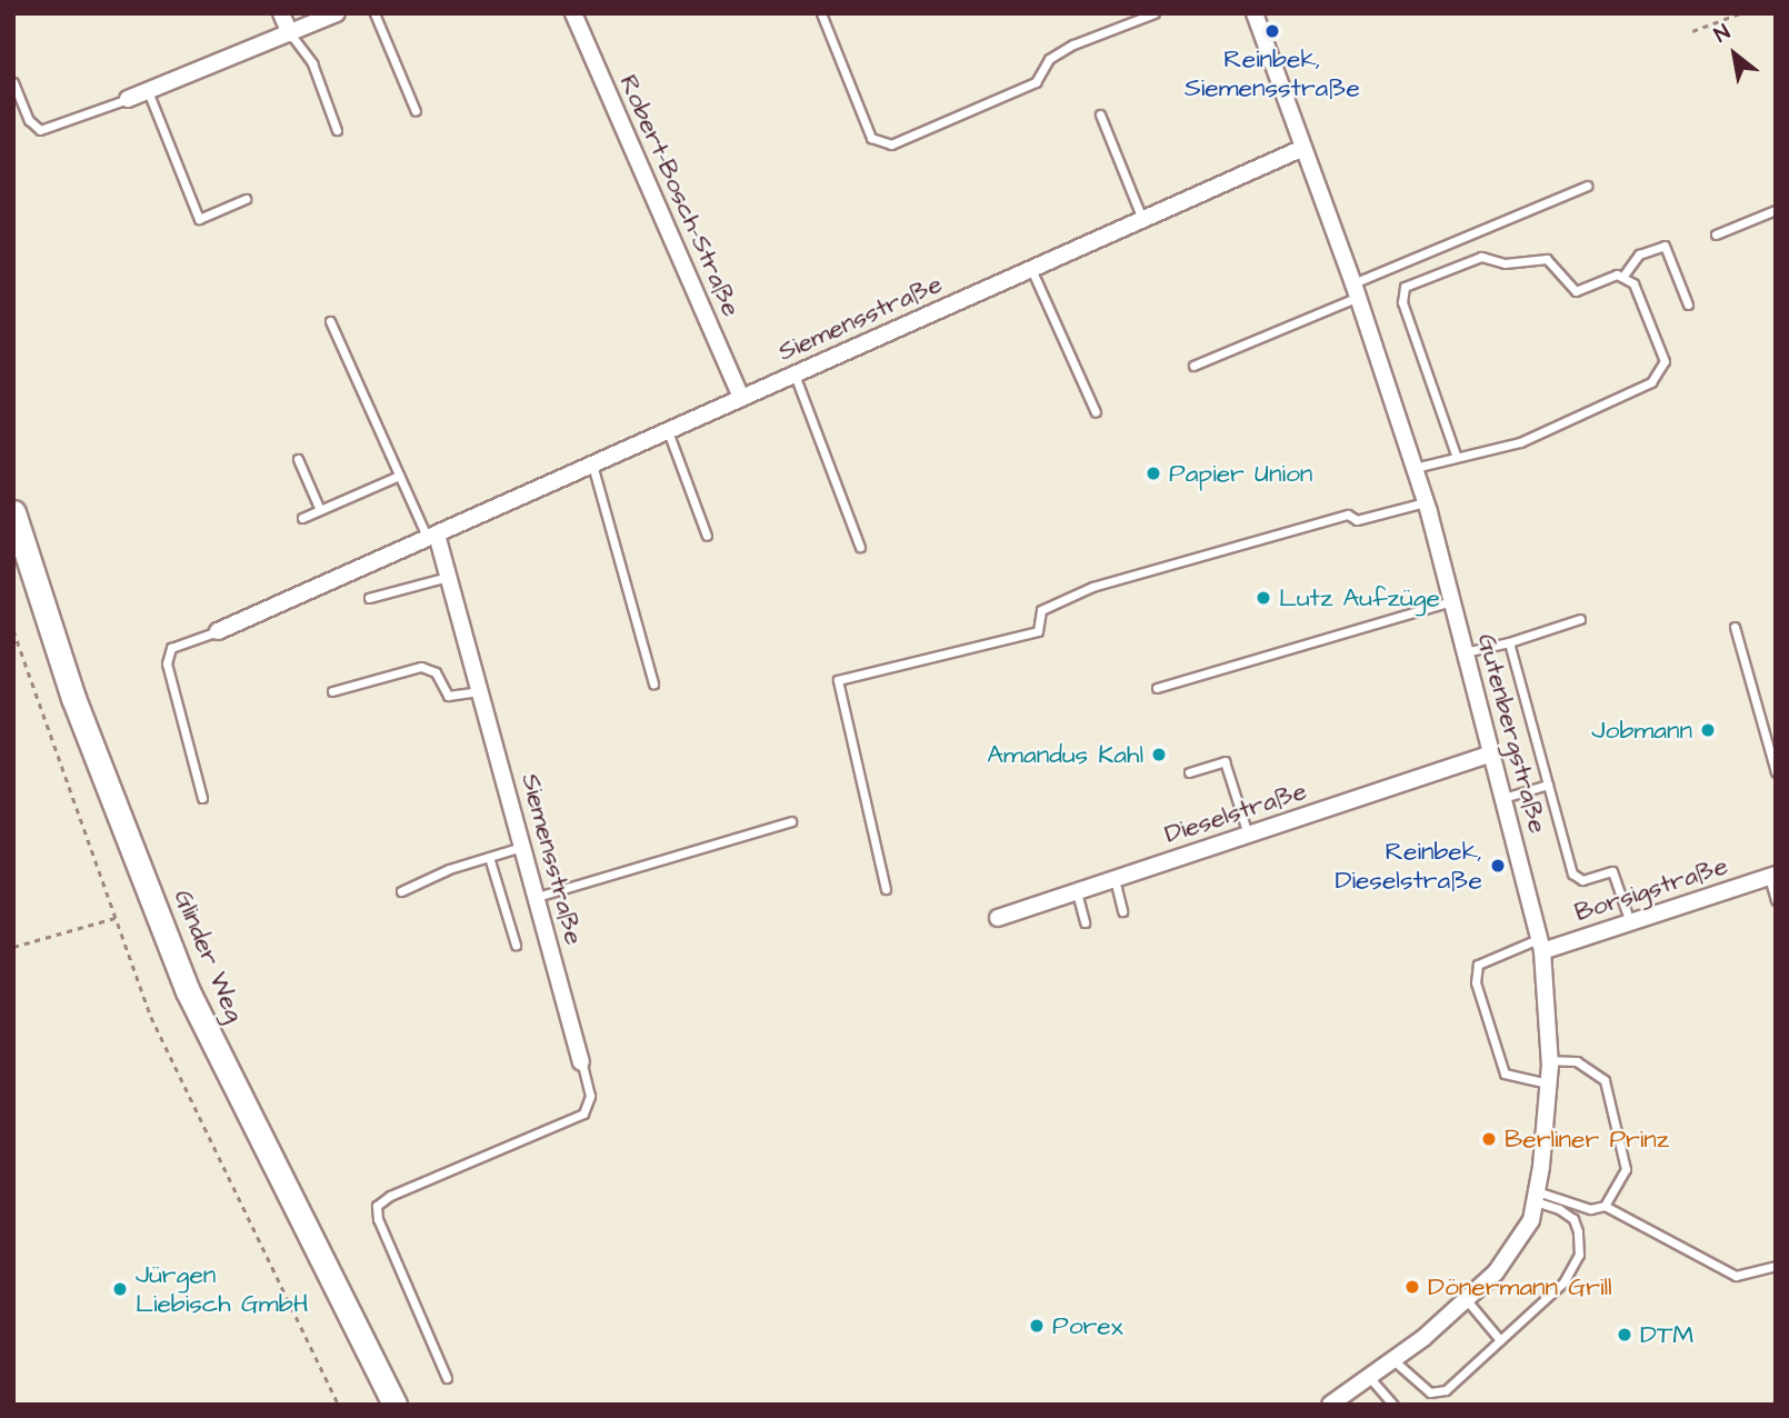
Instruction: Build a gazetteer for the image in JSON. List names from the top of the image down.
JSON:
{
  "streets": {
    "main road": ["Glinder Weg"],
    "street": [
      "Robert-Bosch-Straße",
      "Siemensstraße",
      "Gutenbergstraße",
      "Dieselstraße",
      "Borsigstraße"
    ]
  },
  "crossings": [
    ["Robert-Bosch-Straße", "Siemensstraße"],
    ["Siemensstraße", "Gutenbergstraße"],
    ["Gutenbergstraße", "Dieselstraße"],
    ["Gutenbergstraße", "Borsigstraße"]
  ],
  "places": [
    "Reinbek, Siemensstraße",
    "Papier Union",
    "Lutz Aufzüge",
    "Jobmann",
    "Amandus Kahl",
    "Reinbek, Dieselstraße",
    "Berliner Prinz",
    "Dönermann Grill",
    "Jürgen Liebisch GmbH",
    "Porex",
    "DTM"
  ],
  "north": "top left"
}
